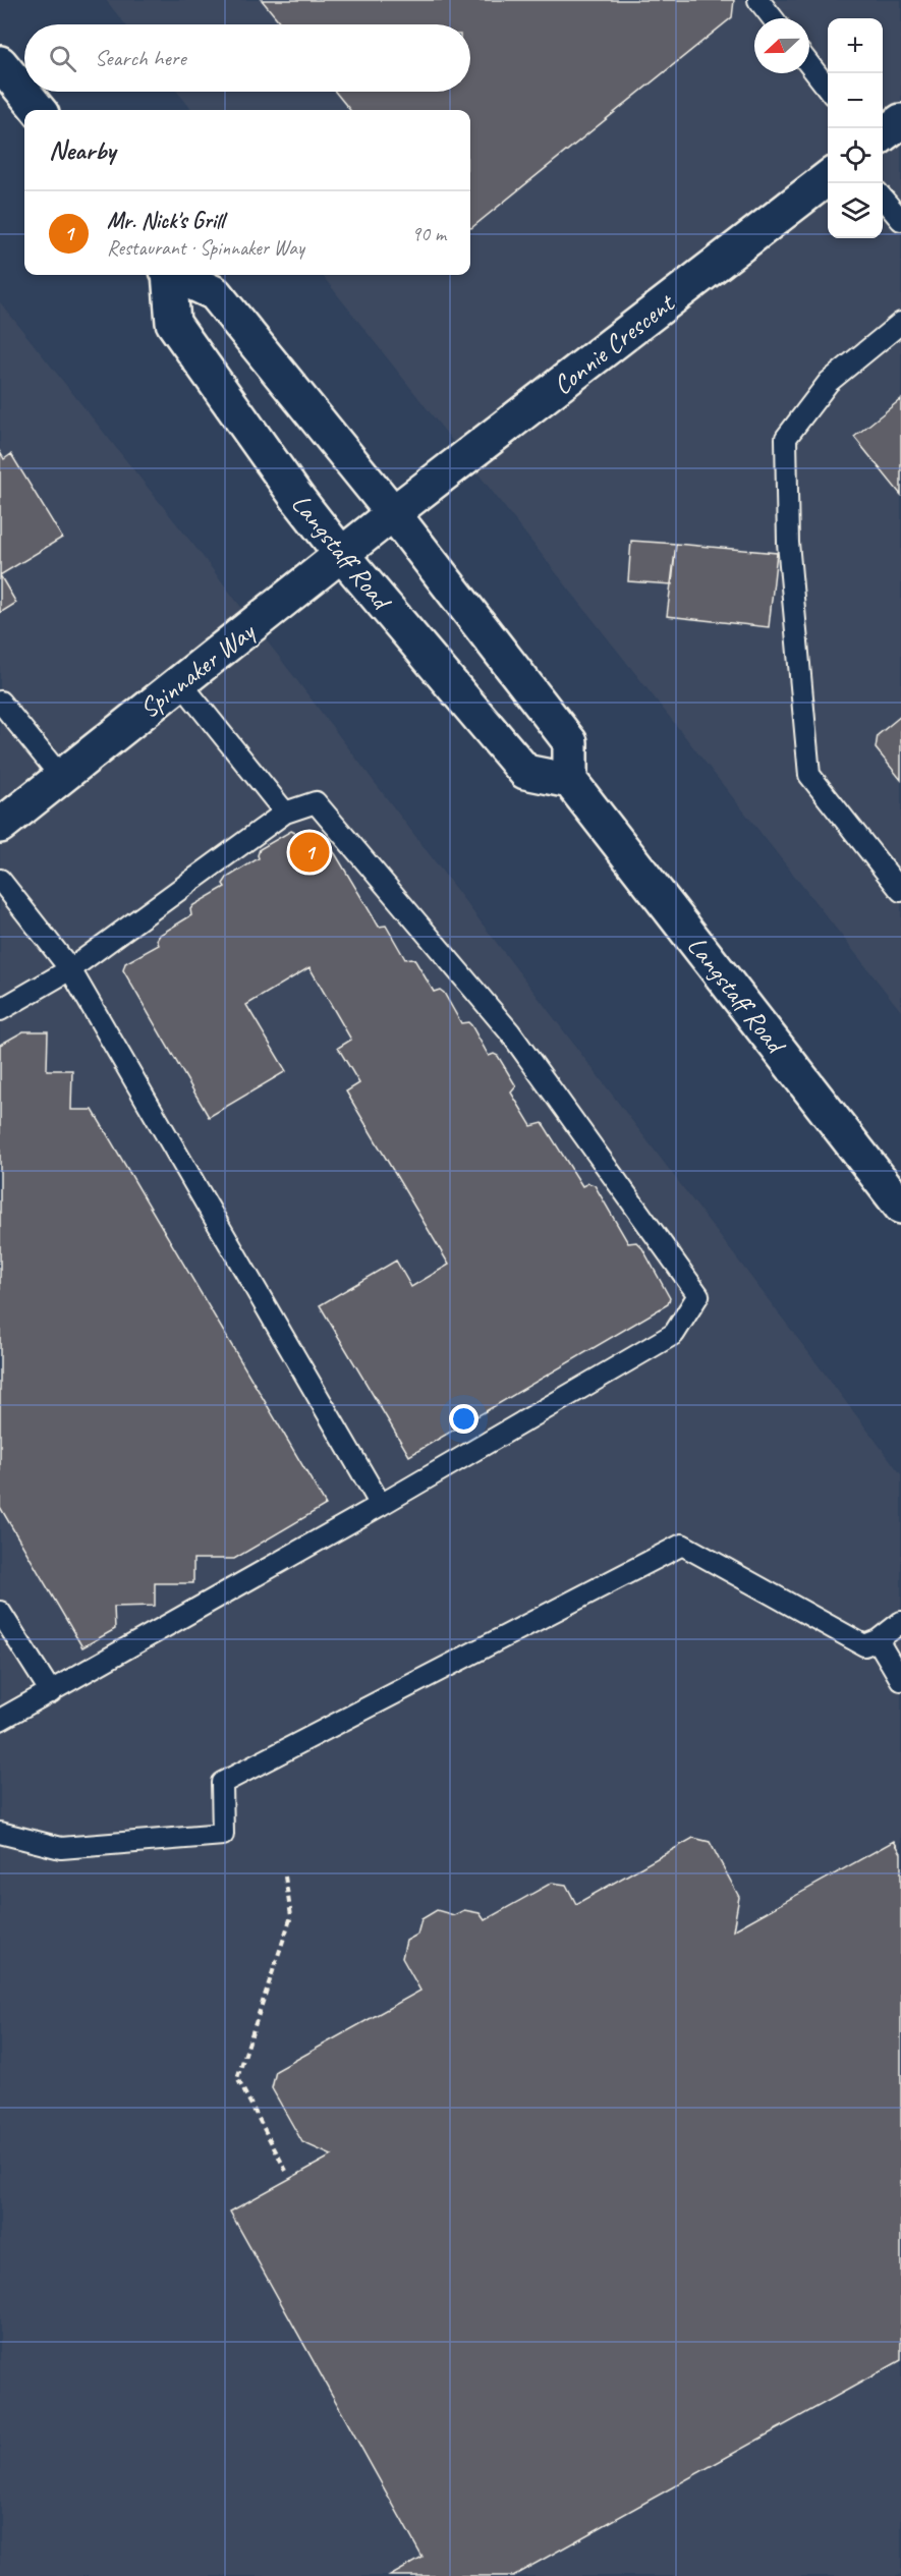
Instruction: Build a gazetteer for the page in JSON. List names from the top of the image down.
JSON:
{
  "streets": {
    "main road": ["Connie Crescent", "Langstaff Road", "Spinnaker Way"]
  },
  "crossings": [
    ["Connie Crescent", "Langstaff Road"],
    ["Connie Crescent", "Spinnaker Way"],
    ["Langstaff Road", "Spinnaker Way"]
  ],
  "north": "left",
  "page": {
    "map_buttons": ["+", "−"],
    "search": "Search here",
    "heading": "Nearby",
    "list": [
      {
        "mark": "1",
        "name": "Mr. Nick's Grill",
        "note": "Restaurant · Spinnaker Way",
        "value": "90 m"
      }
    ],
    "pins": "1"
  }
}
